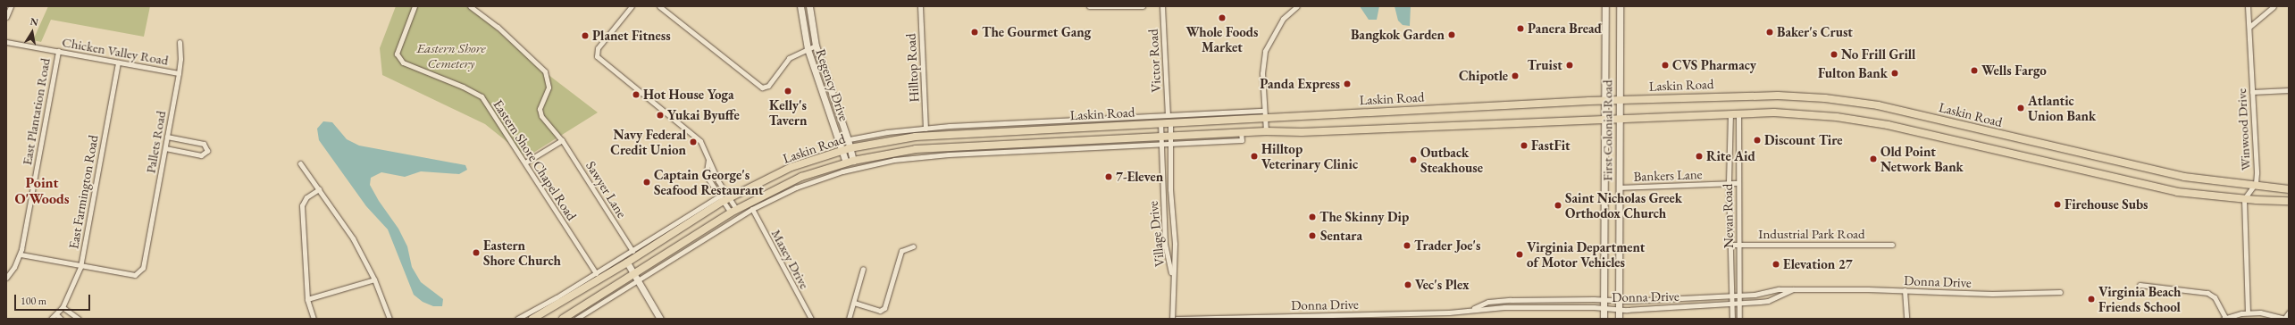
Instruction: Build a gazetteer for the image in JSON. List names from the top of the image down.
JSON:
{
  "streets": {
    "main road": ["Regency Drive", "Laskin Road", "First Colonial Road"],
    "street": [
      "Chicken Valley Road",
      "Victor Road",
      "Hilltop Road",
      "East Plantation Road",
      "Winwood Drive",
      "Pallets Road",
      "Eastern Shore Chapel Road",
      "Bankers Lane",
      "Sawyer Lane",
      "East Farmington Road",
      "Nevan Road",
      "Village Drive",
      "Industrial Park Road",
      "Maxey Drive",
      "Donna Drive"
    ]
  },
  "crossings": [
    ["Chicken Valley Road", "East Plantation Road"],
    ["Chicken Valley Road", "Pallets Road"],
    ["Chicken Valley Road", "East Farmington Road"],
    ["Victor Road", "Laskin Road"],
    ["Victor Road", "Village Drive"],
    ["Hilltop Road", "Laskin Road"],
    ["Regency Drive", "Laskin Road"],
    ["Laskin Road", "Winwood Drive"],
    ["Laskin Road", "First Colonial Road"],
    ["Laskin Road", "Eastern Shore Chapel Road"],
    ["Laskin Road", "Sawyer Lane"],
    ["Laskin Road", "Nevan Road"],
    ["Laskin Road", "Village Drive"],
    ["Laskin Road", "Maxey Drive"],
    ["First Colonial Road", "Bankers Lane"],
    ["First Colonial Road", "Donna Drive"],
    ["Pallets Road", "East Farmington Road"],
    ["Bankers Lane", "Nevan Road"],
    ["Nevan Road", "Industrial Park Road"],
    ["Nevan Road", "Donna Drive"]
  ],
  "districts": ["Point O'Woods"],
  "parks": ["Eastern Shore Cemetery"],
  "places": [
    "Whole Foods Market",
    "Panera Bread",
    "The Gourmet Gang",
    "Baker's Crust",
    "Bangkok Garden",
    "Planet Fitness",
    "No Frill Grill",
    "Truist",
    "CVS Pharmacy",
    "Wells Fargo",
    "Fulton Bank",
    "Chipotle",
    "Panda Express",
    "Kelly's Tavern",
    "Hot House Yoga",
    "Atlantic Union Bank",
    "Yukai Byuffe",
    "Discount Tire",
    "Navy Federal Credit Union",
    "FastFit",
    "Hilltop Veterinary Clinic",
    "Rite Aid",
    "Old Point Network Bank",
    "Outback Steakhouse",
    "7-Eleven",
    "Captain George's Seafood Restaurant",
    "Firehouse Subs",
    "Saint Nicholas Greek Orthodox Church",
    "The Skinny Dip",
    "Sentara",
    "Trader Joe's",
    "Eastern Shore Church",
    "Virginia Department of Motor Vehicles",
    "Elevation 27",
    "Vec's Plex",
    "Virginia Beach Friends School"
  ],
  "scale_bar": "100 m",
  "north": "top"
}
